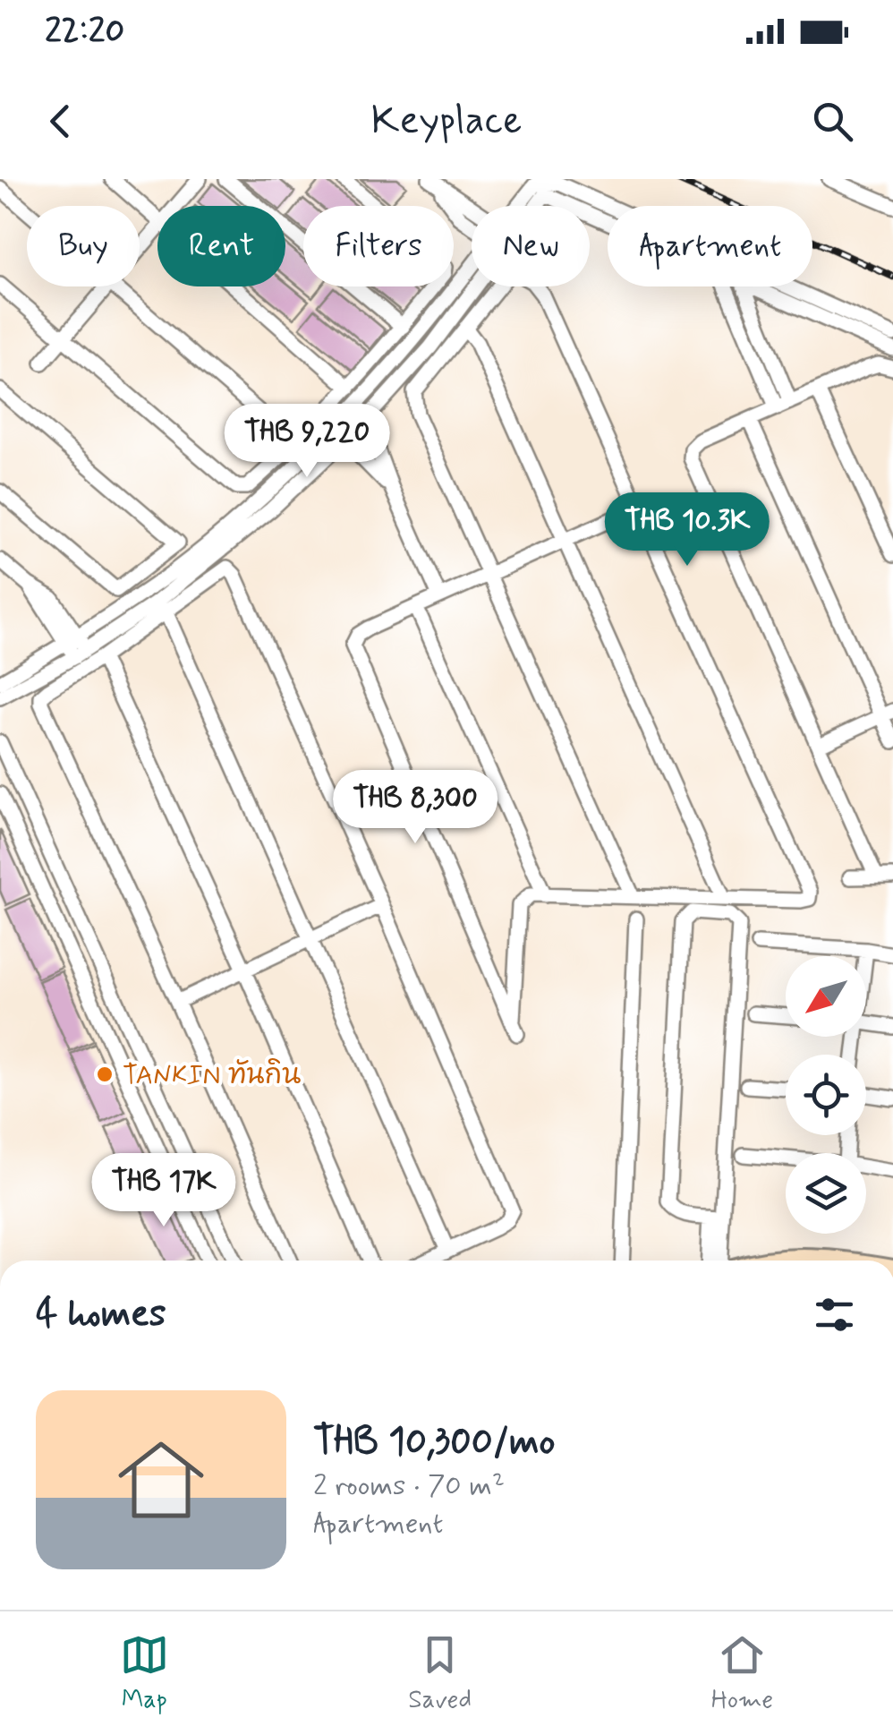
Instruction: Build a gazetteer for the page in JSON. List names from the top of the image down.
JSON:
{
  "places": ["TANKIN ทันกิน"],
  "north": "bottom left",
  "page": {
    "status": "22:20",
    "header": "Keyplace",
    "chip": [
      "Buy",
      "Rent",
      "Filters",
      "New",
      "Apartment"
    ],
    "price": [
      "THB 9,220",
      "THB 10.3K",
      "THB 8,300",
      "THB 17K"
    ],
    "heading": "4 homes",
    "list": [
      {
        "name": "THB 10,300/mo",
        "note": "2 rooms · 70 m² · Apartment"
      }
    ],
    "tabs": ["Map", "Saved", "Home"]
  }
}
